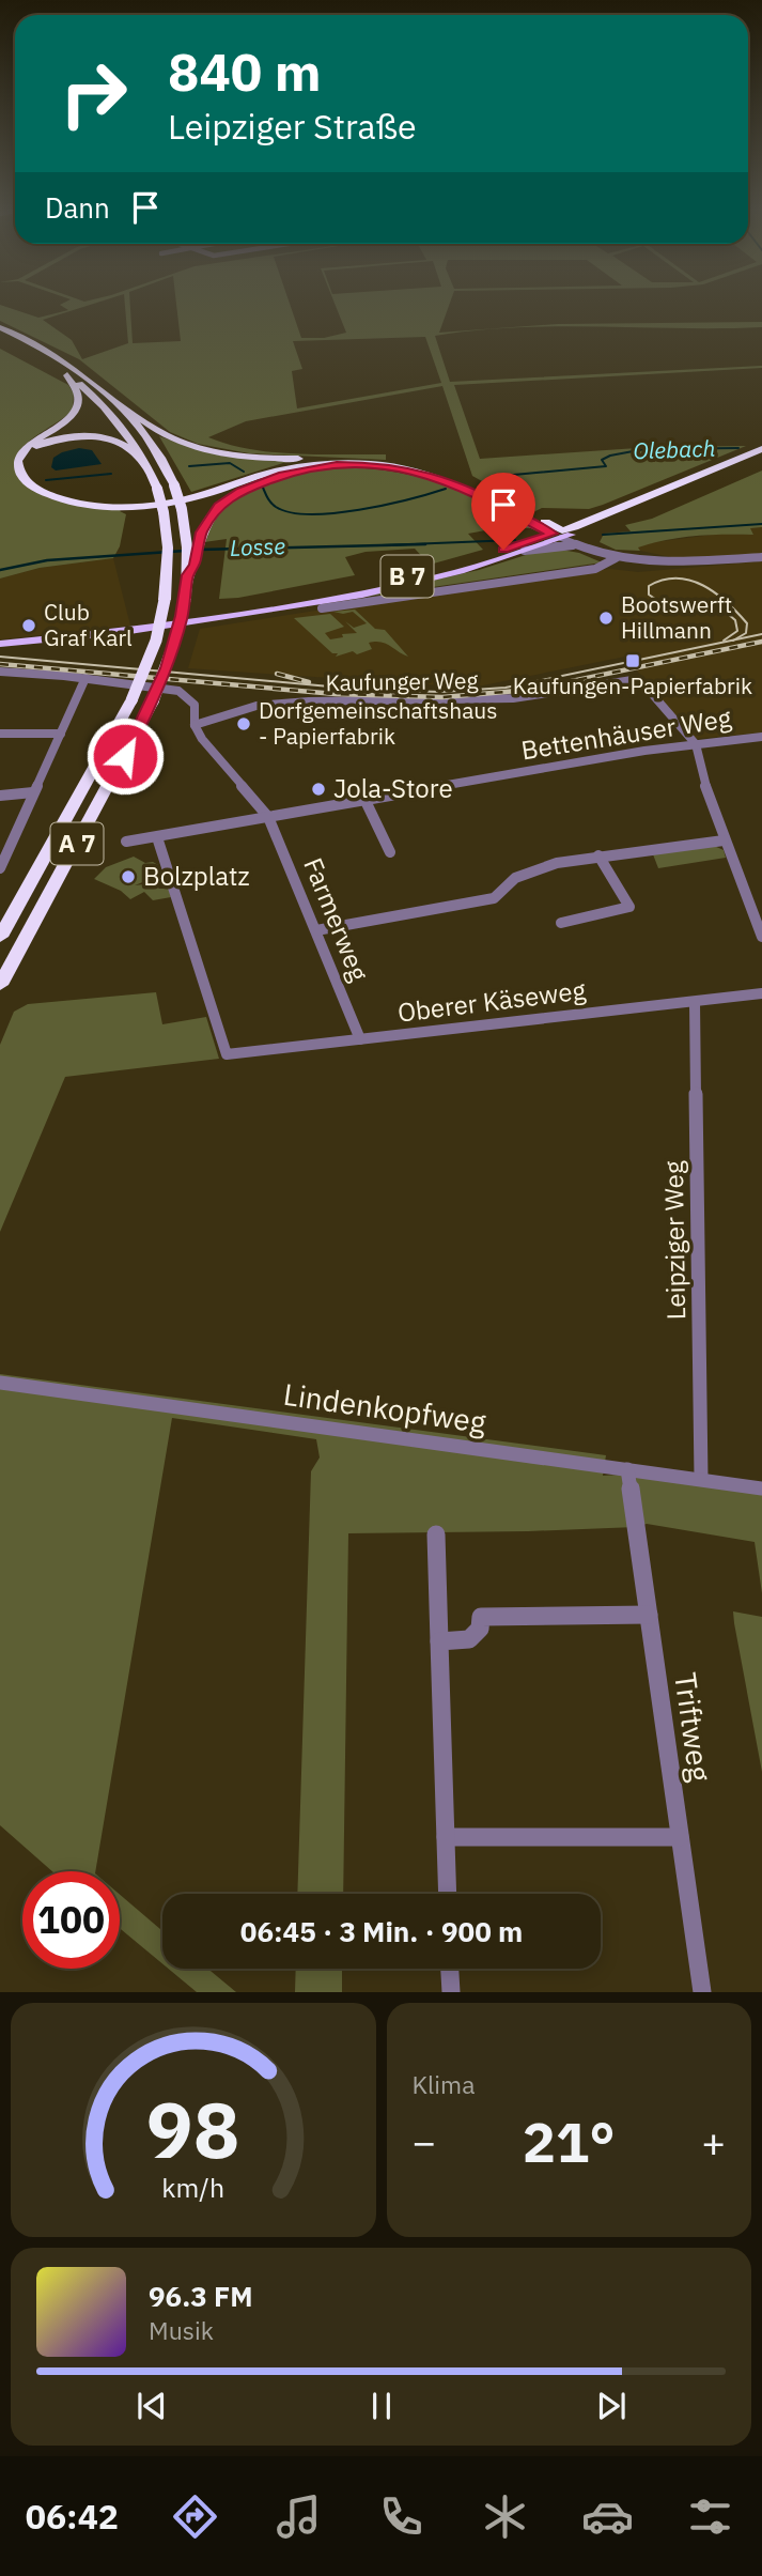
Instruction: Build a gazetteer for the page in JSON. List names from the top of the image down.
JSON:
{
  "streets": {
    "highway": ["B 7", "A 7"],
    "street": [
      "Kaufunger Weg",
      "Bettenhäuser Weg",
      "Farmerweg",
      "Oberer Käseweg",
      "Leipziger Weg",
      "Lindenkopfweg",
      "Triftweg"
    ]
  },
  "crossings": [
    ["Kaufunger Weg", "Bettenhäuser Weg"],
    ["Bettenhäuser Weg", "Farmerweg"],
    ["Bettenhäuser Weg", "Oberer Käseweg"],
    ["Farmerweg", "Oberer Käseweg"],
    ["Oberer Käseweg", "Leipziger Weg"],
    ["Leipziger Weg", "Lindenkopfweg"],
    ["Lindenkopfweg", "Triftweg"]
  ],
  "water": ["Olebach", "Losse"],
  "places": {
    "other": [
      "Bootswerft Hillmann",
      "Club Graf Karl",
      "Dorfgemeinschaftshaus - Papierfabrik",
      "Jola-Store",
      "Bolzplatz"
    ],
    "transit": ["Kaufungen-Papierfabrik"]
  },
  "page": {
    "turn": ["840 m", "Leipziger Straße"],
    "then": "Dann",
    "limit": "100",
    "trip": "06:45 · 3 Min. · 900 m",
    "tile": "Klima",
    "heat": ["−", "21°", "+"],
    "song": ["96.3 FM", "Musik"],
    "tabs": "06:42",
    "gauge": ["98", "km/h"]
  }
}
